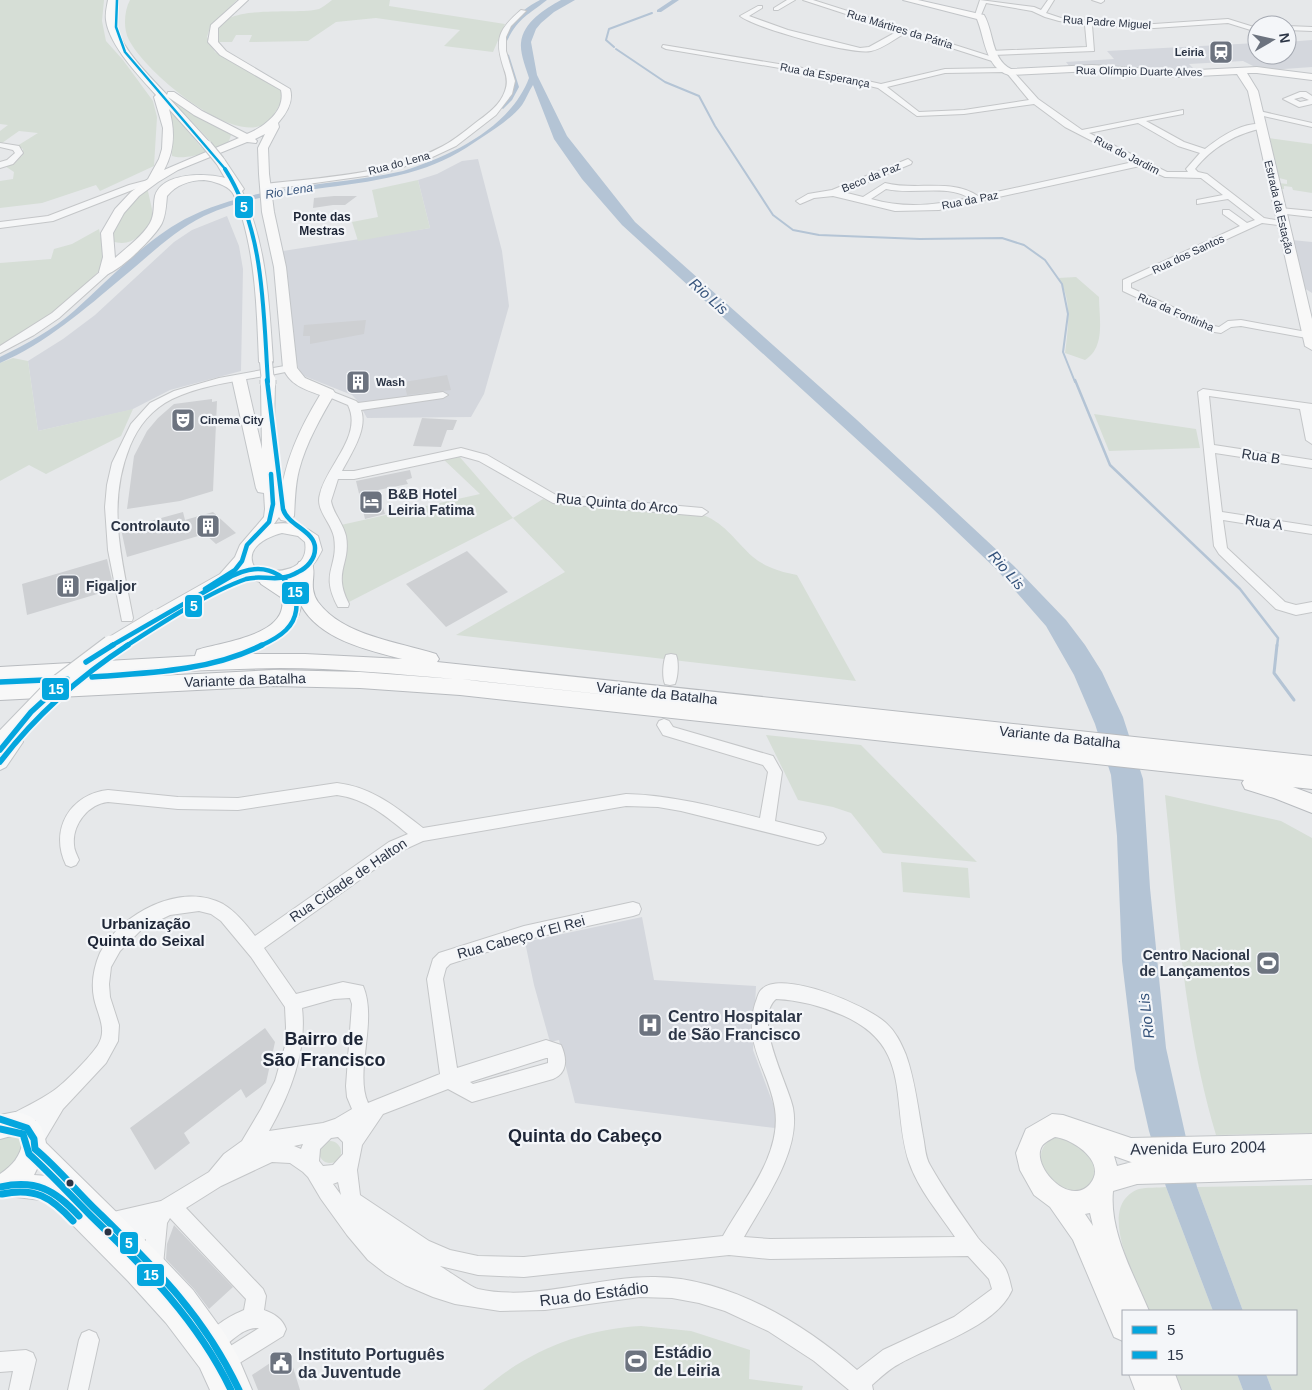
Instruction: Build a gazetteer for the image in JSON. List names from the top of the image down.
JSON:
{
  "streets": {
    "highway": ["Variante da Batalha"],
    "main road": ["Rua Olímpio Duarte Alves", "Estrada da Estação", "Avenida Euro 2004"],
    "street": [
      "Rua Padre Miguel",
      "Rua Mártires da Pátria",
      "Rua da Esperança",
      "Rua do Jardim",
      "Rua do Lena",
      "Beco da Paz",
      "Rua da Paz",
      "Rua dos Santos",
      "Rua da Fontinha",
      "Rua B",
      "Rua Quinta do Arco",
      "Rua A",
      "Rua Cidade de Halton",
      "Rua Cabeço d´El Rei",
      "Rua do Estádio"
    ]
  },
  "crossings": [
    ["Rua Padre Miguel", "Rua Mártires da Pátria"],
    ["Rua Olímpio Duarte Alves", "Rua do Jardim"],
    ["Rua Olímpio Duarte Alves", "Estrada da Estação"],
    ["Rua da Esperança", "Rua do Jardim"],
    ["Rua do Jardim", "Rua da Paz"],
    ["Rua do Jardim", "Estrada da Estação"],
    ["Rua do Jardim", "Rua dos Santos"],
    ["Beco da Paz", "Rua da Paz"],
    ["Estrada da Estação", "Rua da Fontinha"],
    ["Rua dos Santos", "Rua da Fontinha"]
  ],
  "districts": [
    "Ponte das Mestras",
    "Urbanização Quinta do Seixal",
    "Bairro de São Francisco",
    "Quinta do Cabeço"
  ],
  "water": ["Rio Lena", "Rio Lis"],
  "places": {
    "station": ["Leiria"],
    "building": ["Wash", "Controlauto", "Figaljor"],
    "theatre": ["Cinema City"],
    "hotel": ["B&B Hotel Leiria Fatima"],
    "sports": ["Centro Nacional de Lançamentos", "Estádio de Leiria"],
    "hospital": ["Centro Hospitalar de São Francisco"],
    "public building": ["Instituto Português da Juventude"]
  },
  "lines": ["transit line 5", "transit line 15"],
  "legend": ["5", "15"],
  "north": "right"
}
